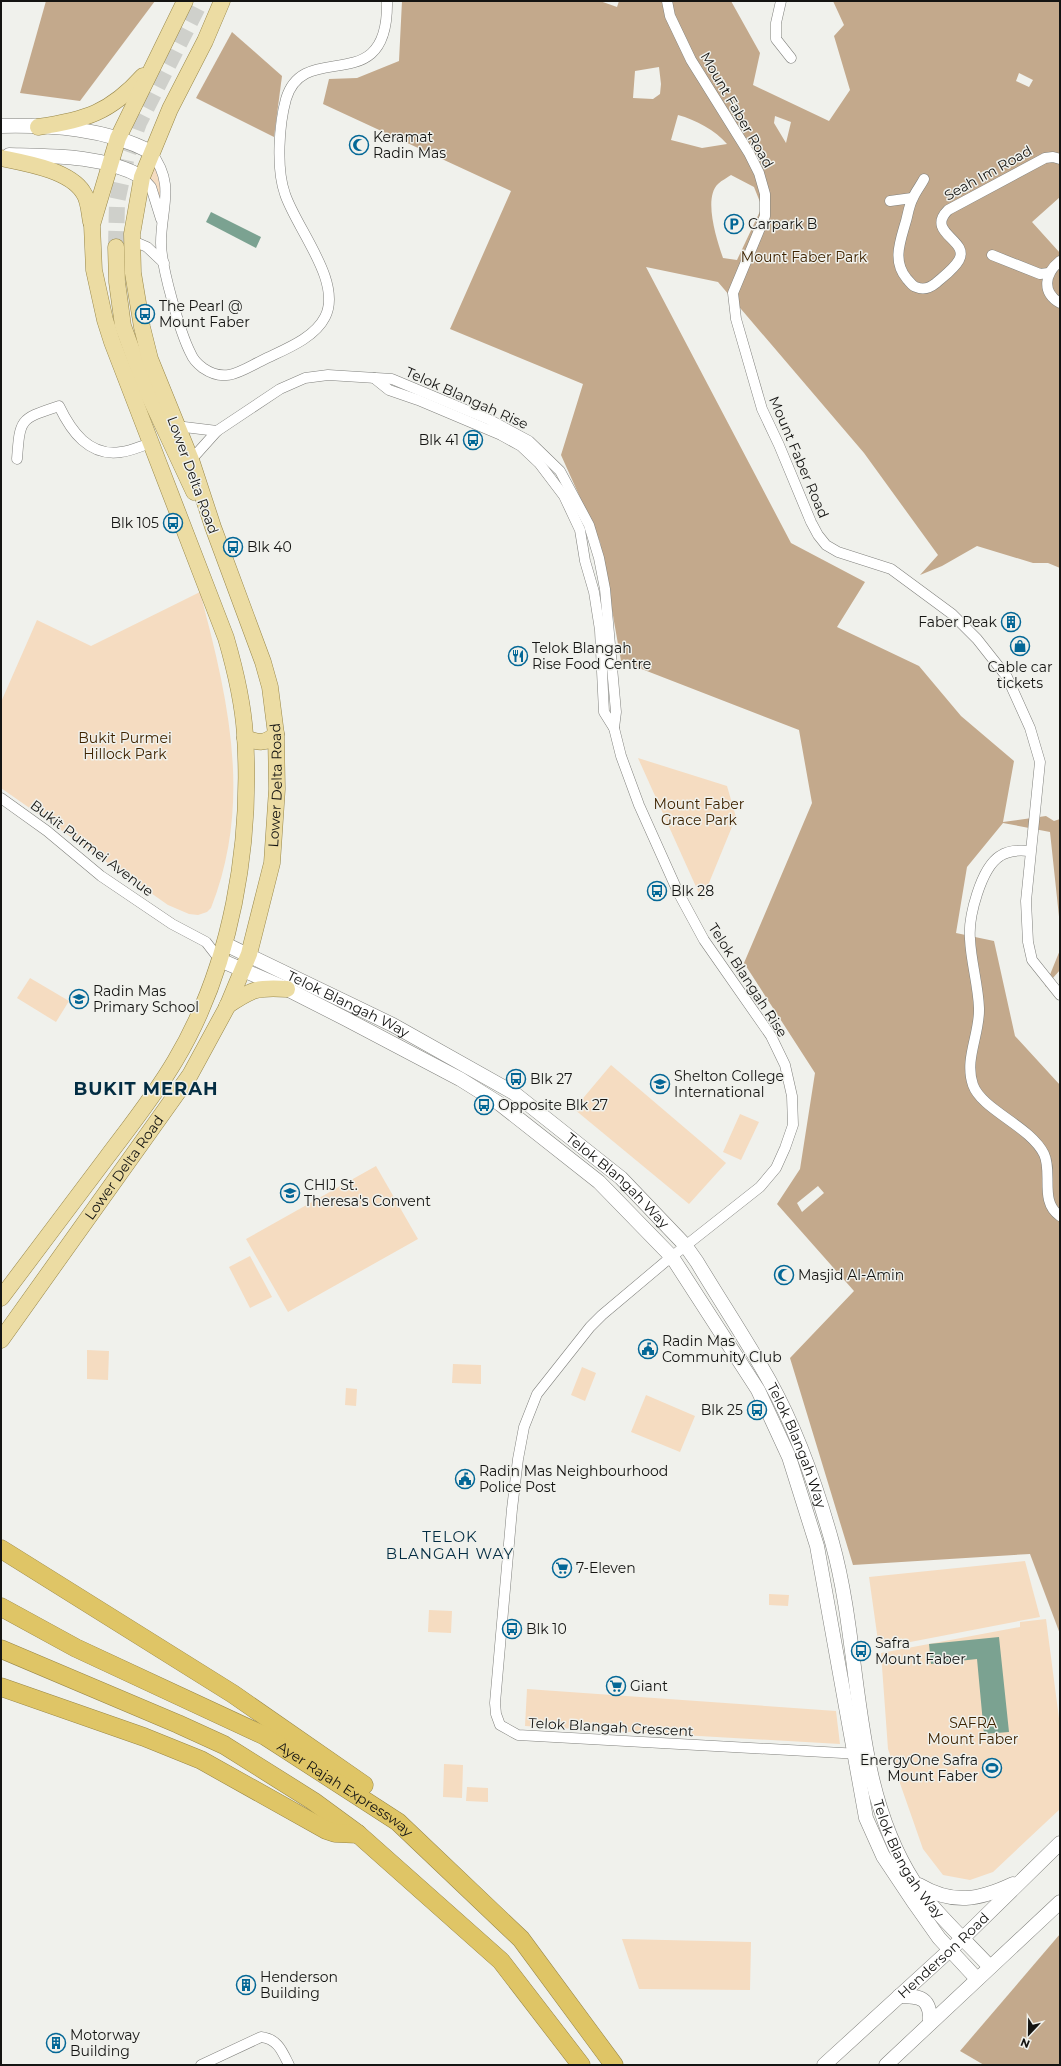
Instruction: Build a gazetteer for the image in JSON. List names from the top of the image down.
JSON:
{
  "streets": {
    "highway": ["Ayer Rajah Expressway"],
    "main road": ["Lower Delta Road", "Telok Blangah Way", "Henderson Road"],
    "street": [
      "Mount Faber Road",
      "Seah Im Road",
      "Telok Blangah Rise",
      "Bukit Purmei Avenue",
      "Telok Blangah Crescent"
    ]
  },
  "crossings": [
    ["Telok Blangah Rise", "Lower Delta Road"],
    ["Telok Blangah Rise", "Telok Blangah Way"],
    ["Telok Blangah Rise", "Telok Blangah Crescent"],
    ["Lower Delta Road", "Bukit Purmei Avenue"],
    ["Lower Delta Road", "Telok Blangah Way"],
    ["Bukit Purmei Avenue", "Telok Blangah Way"],
    ["Telok Blangah Way", "Telok Blangah Crescent"],
    ["Telok Blangah Way", "Henderson Road"]
  ],
  "districts": ["BUKIT MERAH", "TELOK BLANGAH WAY"],
  "parks": [
    "Mount Faber Park",
    "Bukit Purmei Hillock Park",
    "Mount Faber Grace Park",
    "SAFRA Mount Faber"
  ],
  "places": {
    "mosque": ["Keramat Radin Mas", "Masjid Al-Amin"],
    "parking": ["Carpark B"],
    "bus stop": [
      "The Pearl @ Mount Faber",
      "Blk 41",
      "Blk 105",
      "Blk 40",
      "Blk 28",
      "Blk 27",
      "Opposite Blk 27",
      "Blk 25",
      "Blk 10",
      "Safra Mount Faber"
    ],
    "building": ["Faber Peak", "Henderson Building", "Motorway Building"],
    "shop": ["Cable car tickets"],
    "restaurant": ["Telok Blangah Rise Food Centre"],
    "school or university": ["Radin Mas Primary School", "Shelton College International", "CHIJ St. Theresa's Convent"],
    "public building": ["Radin Mas Community Club", "Radin Mas Neighbourhood Police Post"],
    "supermarket": ["7-Eleven", "Giant"],
    "sports": ["EnergyOne Safra Mount Faber"]
  },
  "north": "bottom"
}
